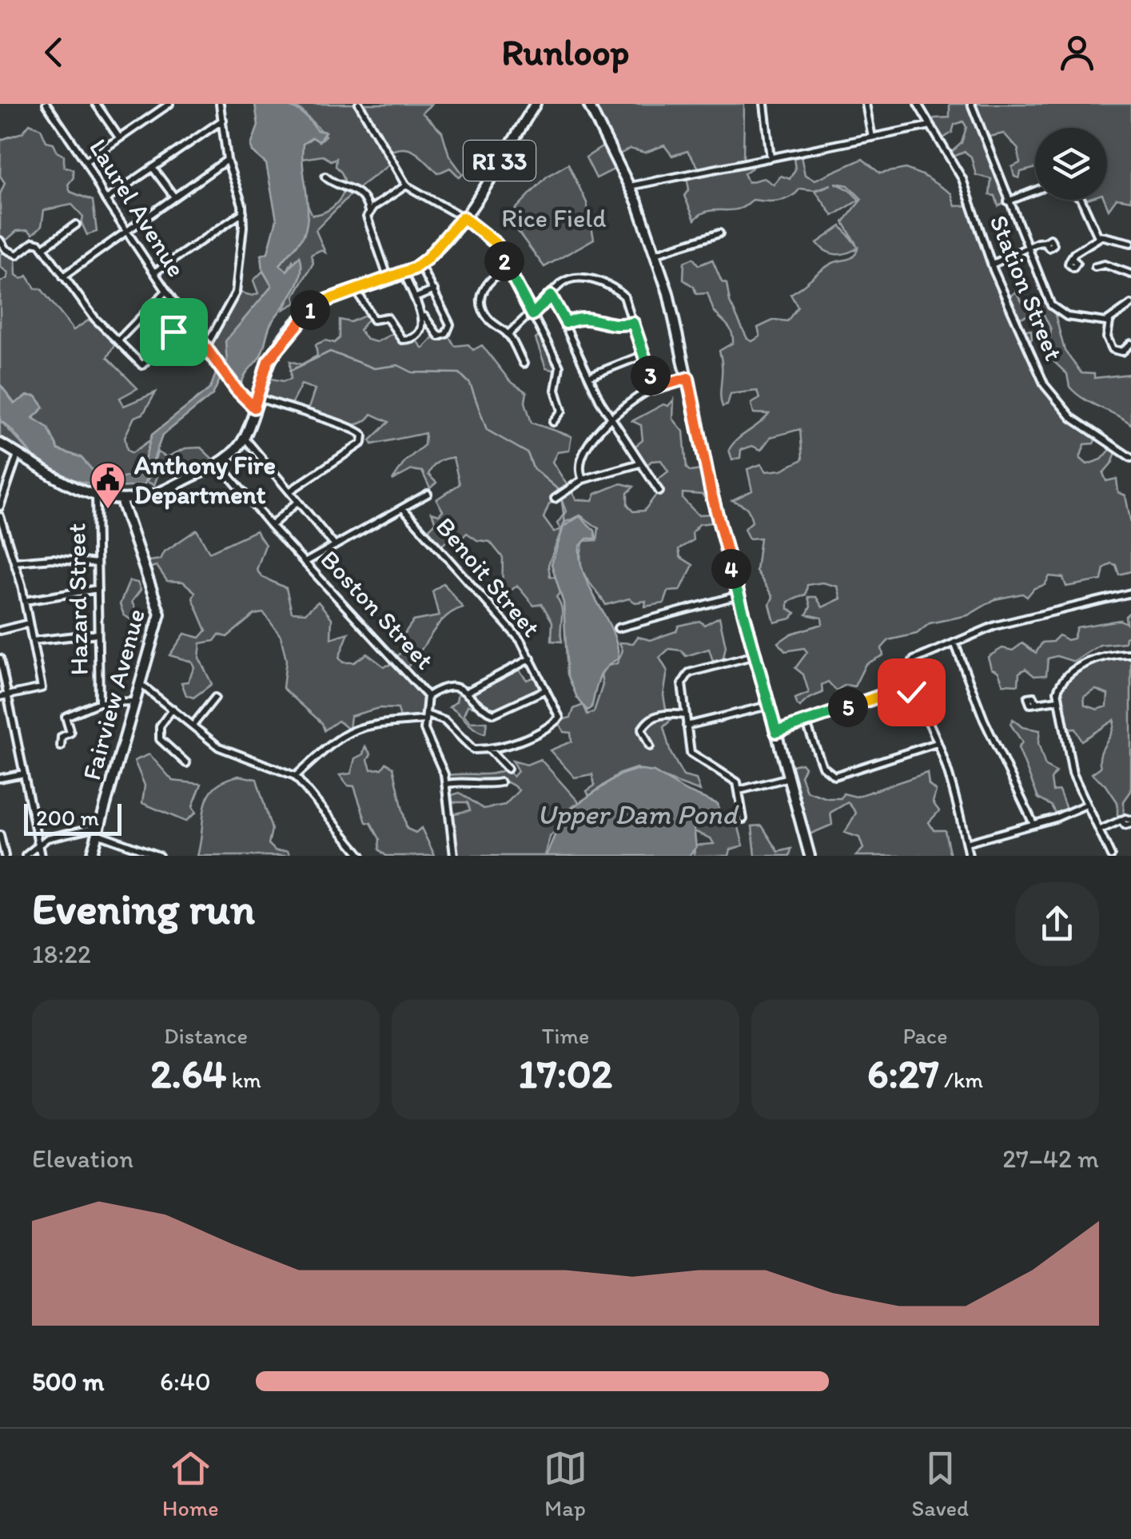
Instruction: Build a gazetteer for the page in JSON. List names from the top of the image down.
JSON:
{
  "streets": {
    "main road": ["RI 33", "Fairview Avenue"],
    "street": [
      "Laurel Avenue",
      "Station Street",
      "Benoit Street",
      "Hazard Street",
      "Boston Street"
    ]
  },
  "crossings": [
    ["RI 33", "Laurel Avenue"],
    ["RI 33", "Hazard Street"],
    ["RI 33", "Boston Street"],
    ["RI 33", "Fairview Avenue"],
    ["Hazard Street", "Fairview Avenue"]
  ],
  "water": ["Upper Dam Pond"],
  "parks": ["Rice Field"],
  "places": {
    "public building": ["Anthony Fire Department"]
  },
  "scale_bar": "200 m",
  "page": {
    "header": "Runloop",
    "pins": [
      "2",
      "1",
      "3",
      "4",
      "5"
    ],
    "scale": "200 m",
    "heading": ["Evening run", "18:22"],
    "stats": [
      ["Distance", "2.64 km"],
      ["Time", "17:02"],
      ["Pace", "6:27 /km"]
    ],
    "chart": ["Elevation", "27–42 m"],
    "list": [
      {
        "name": "500 m",
        "note": "6:40"
      }
    ],
    "tabs": ["Home", "Map", "Saved"]
  }
}
